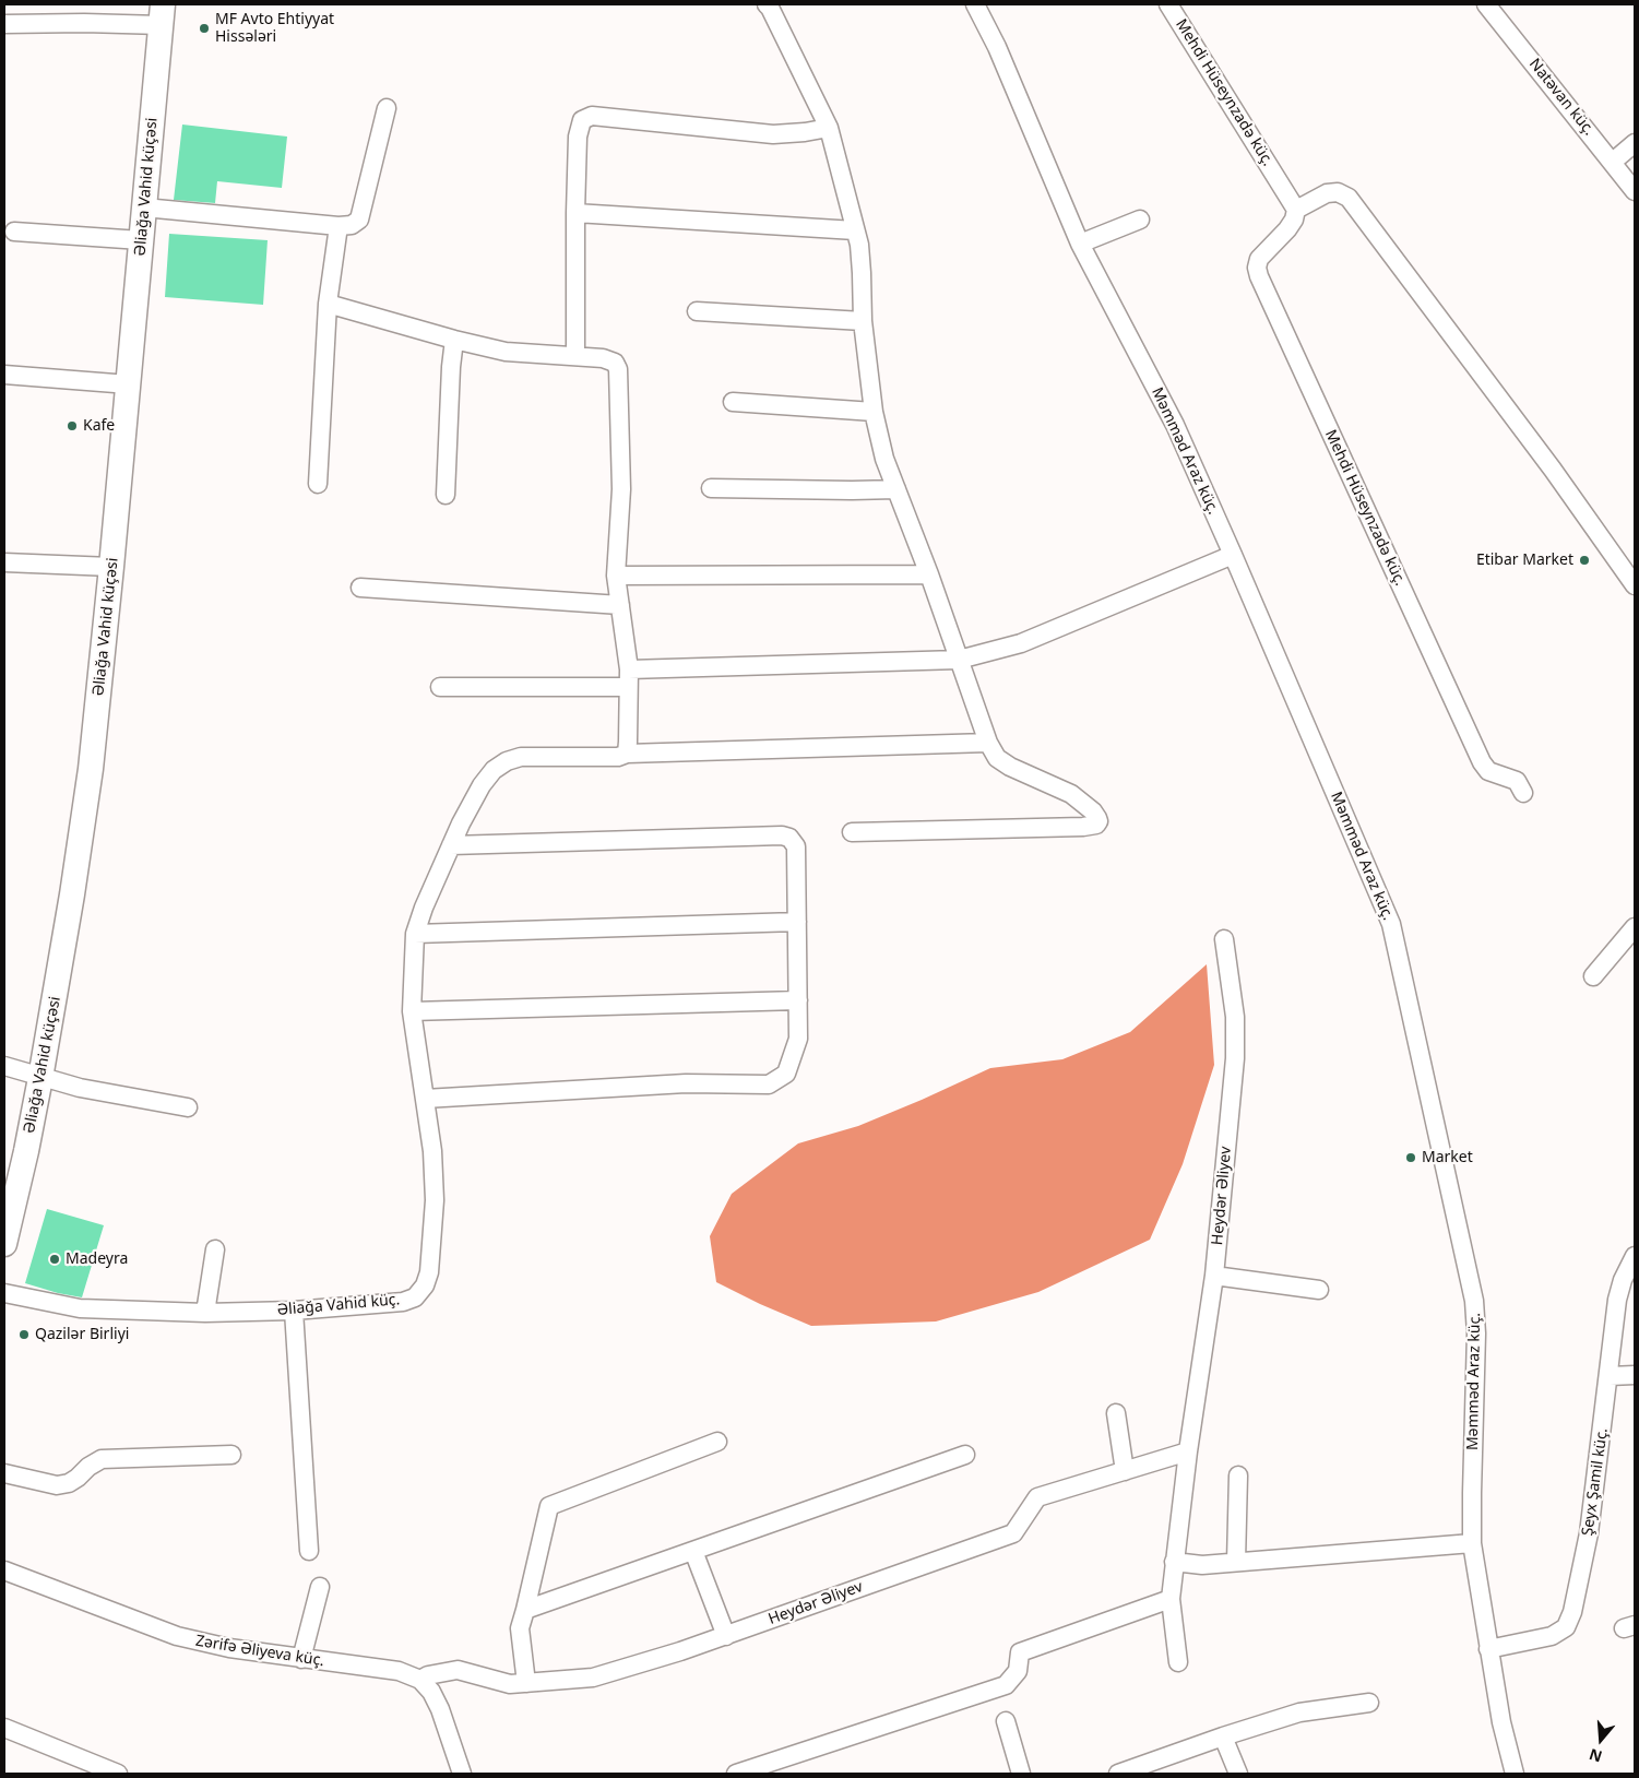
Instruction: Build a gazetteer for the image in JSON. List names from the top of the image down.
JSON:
{
  "streets": {
    "main road": ["Əliağa Vahid küçəsi"],
    "street": [
      "Mehdi Hüseynzadə küç.",
      "Natəvan küç.",
      "Məmməd Araz küç.",
      "Heydər Əliyev",
      "Əliağa Vahid küç.",
      "Şeyx Şamil küç.",
      "Zərifə Əliyeva küç."
    ]
  },
  "crossings": [
    ["Məmməd Araz küç.", "Şeyx Şamil küç."],
    ["Heydər Əliyev", "Zərifə Əliyeva küç."]
  ],
  "places": [
    "MF Avto Ehtiyyat Hissələri",
    "Kafe",
    "Etibar Market",
    "Market",
    "Madeyra",
    "Qazilər Birliyi"
  ],
  "north": "bottom"
}
